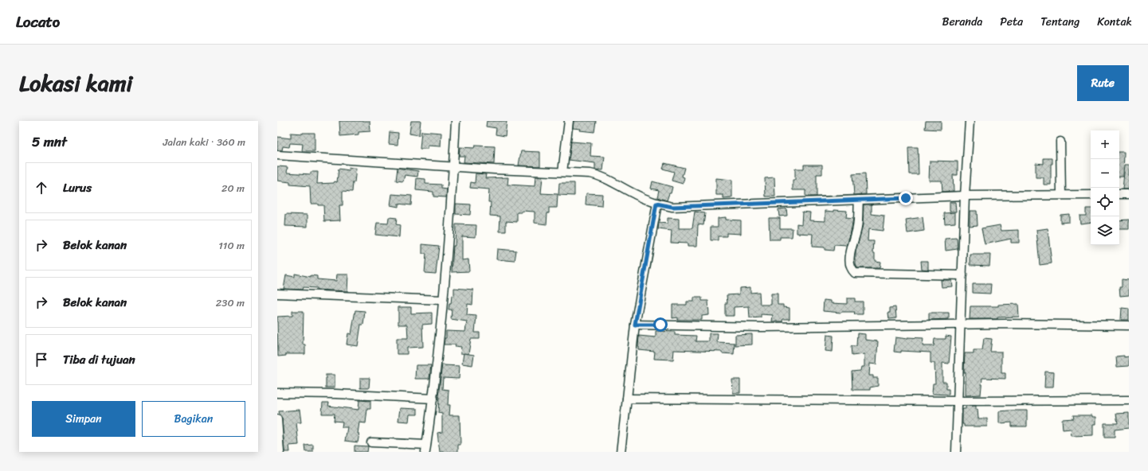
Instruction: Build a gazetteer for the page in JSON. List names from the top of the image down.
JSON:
{
  "page": {
    "header": "Locato",
    "nav": [
      "Beranda",
      "Peta",
      "Tentang",
      "Kontak"
    ],
    "title": "Lokasi kami",
    "buttons": [
      "Rute",
      ["Simpan", "Bagikan"]
    ],
    "heading": ["5 mnt", "Jalan kaki · 360 m"],
    "map_buttons": ["+", "−"],
    "list": [
      ["Lurus", "20 m"],
      ["Belok kanan", "110 m"],
      ["Belok kanan", "230 m"],
      "Tiba di tujuan"
    ]
  }
}
